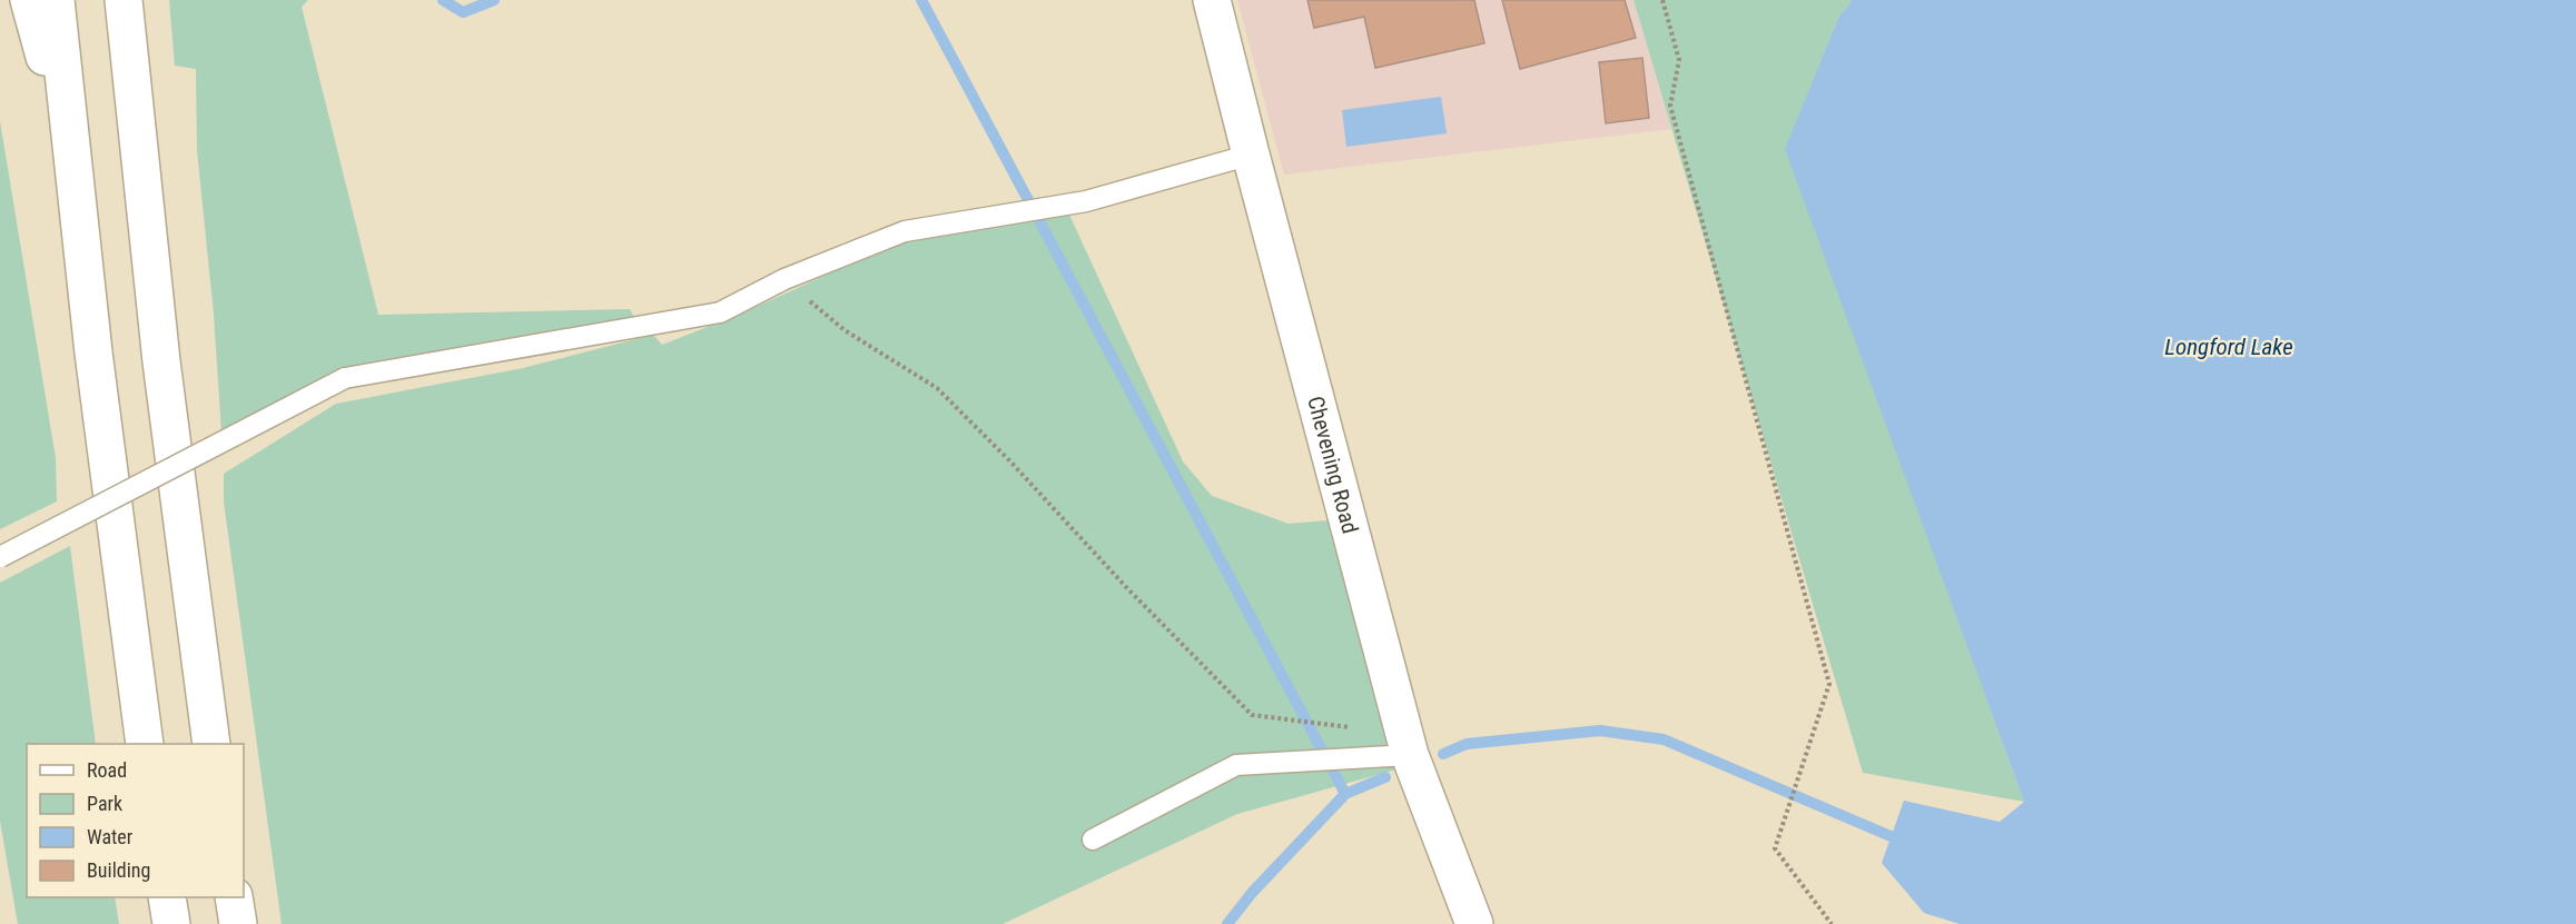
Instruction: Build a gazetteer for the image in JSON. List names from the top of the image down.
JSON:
{
  "streets": {
    "main road": ["Chevening Road"]
  },
  "water": ["Longford Lake"],
  "legend": [
    "Road",
    "Park",
    "Water",
    "Building"
  ]
}
